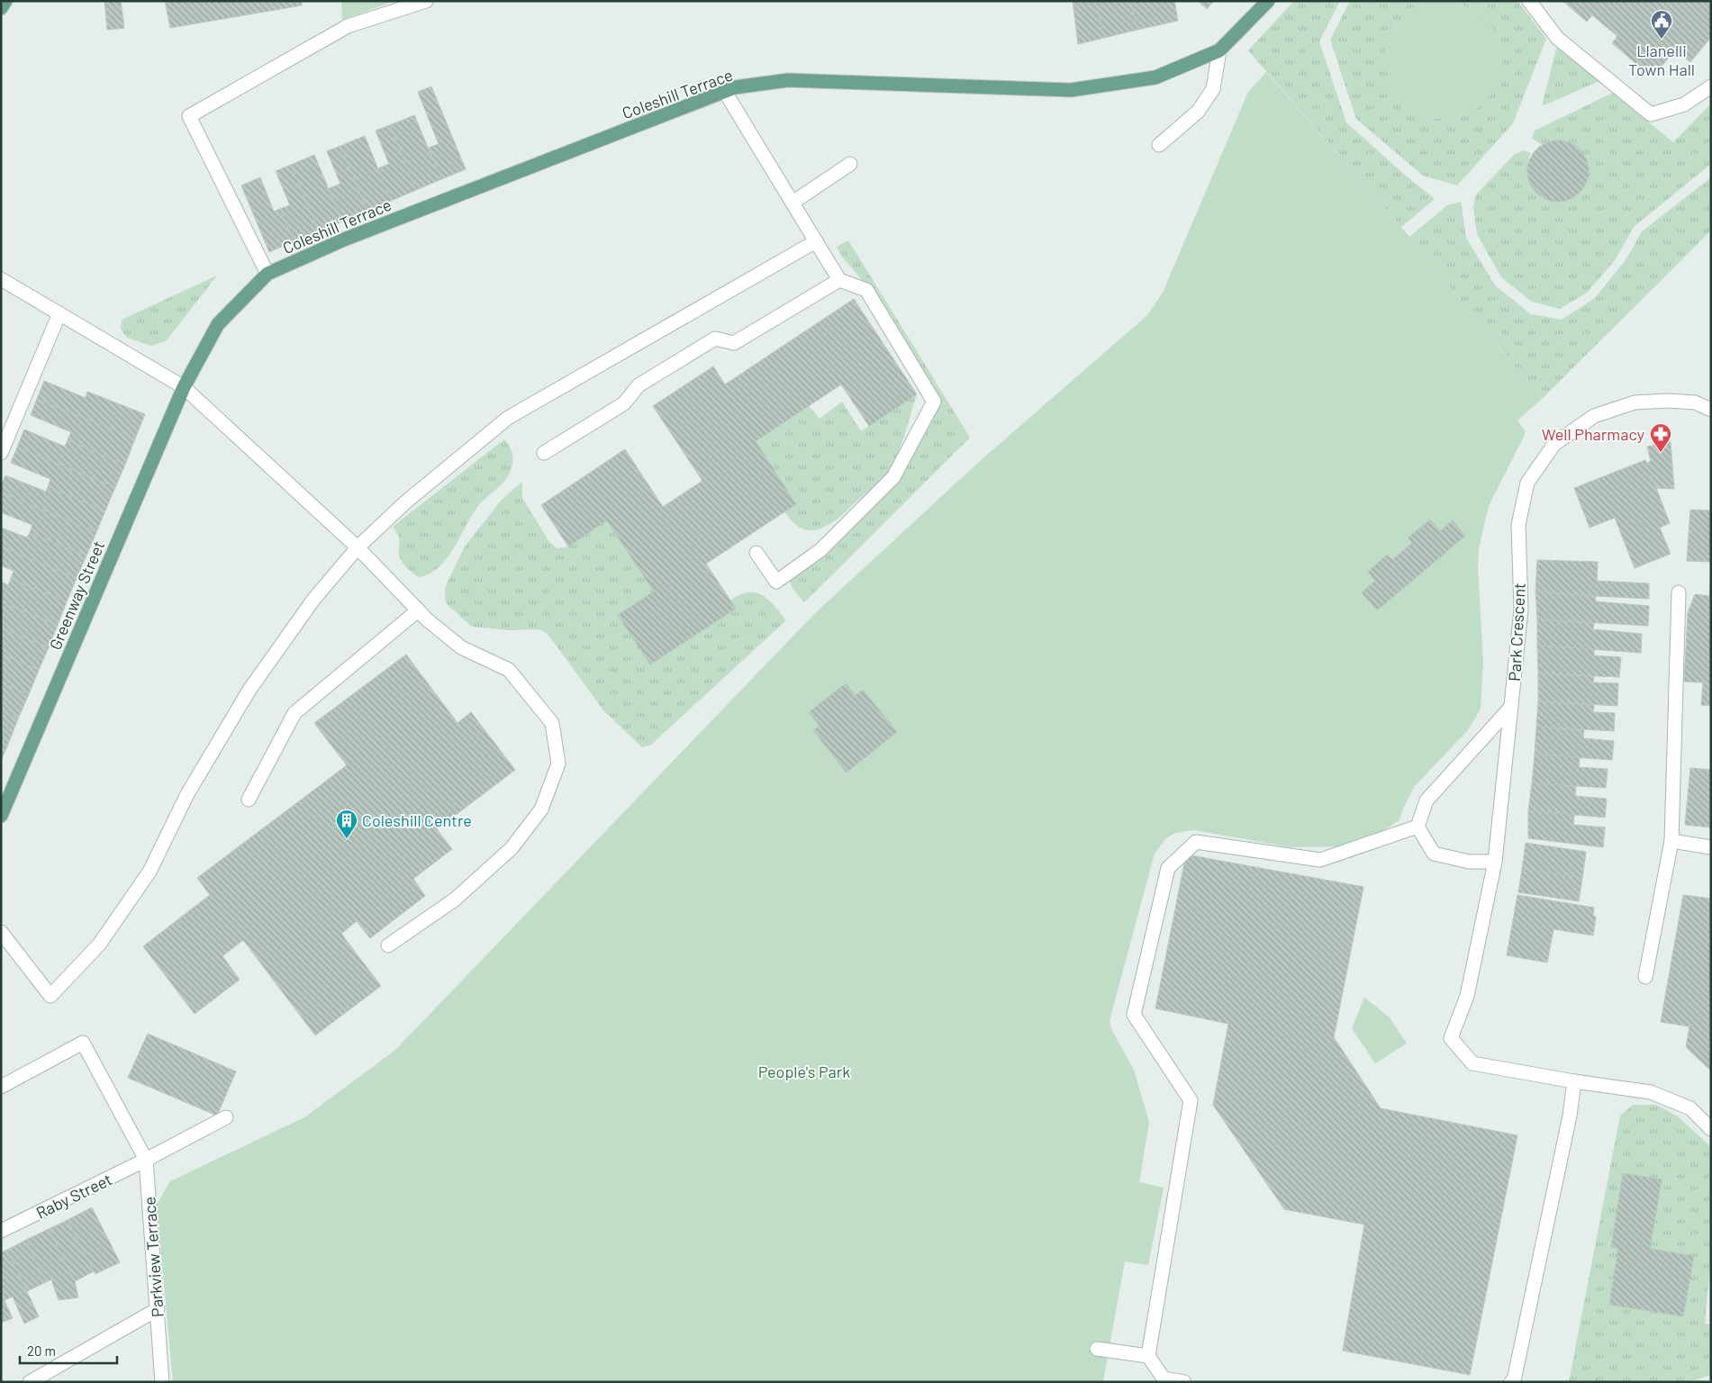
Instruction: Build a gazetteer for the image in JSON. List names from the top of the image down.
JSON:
{
  "streets": {
    "main road": ["Coleshill Terrace", "Greenway Street"],
    "street": ["Park Crescent", "Raby Street", "Parkview Terrace"]
  },
  "crossings": [
    ["Coleshill Terrace", "Greenway Street"],
    ["Raby Street", "Parkview Terrace"]
  ],
  "parks": ["People's Park"],
  "places": {
    "public building": ["Llanelli Town Hall"],
    "pharmacy": ["Well Pharmacy"],
    "building": ["Coleshill Centre"]
  },
  "scale_bar": "20 m"
}
